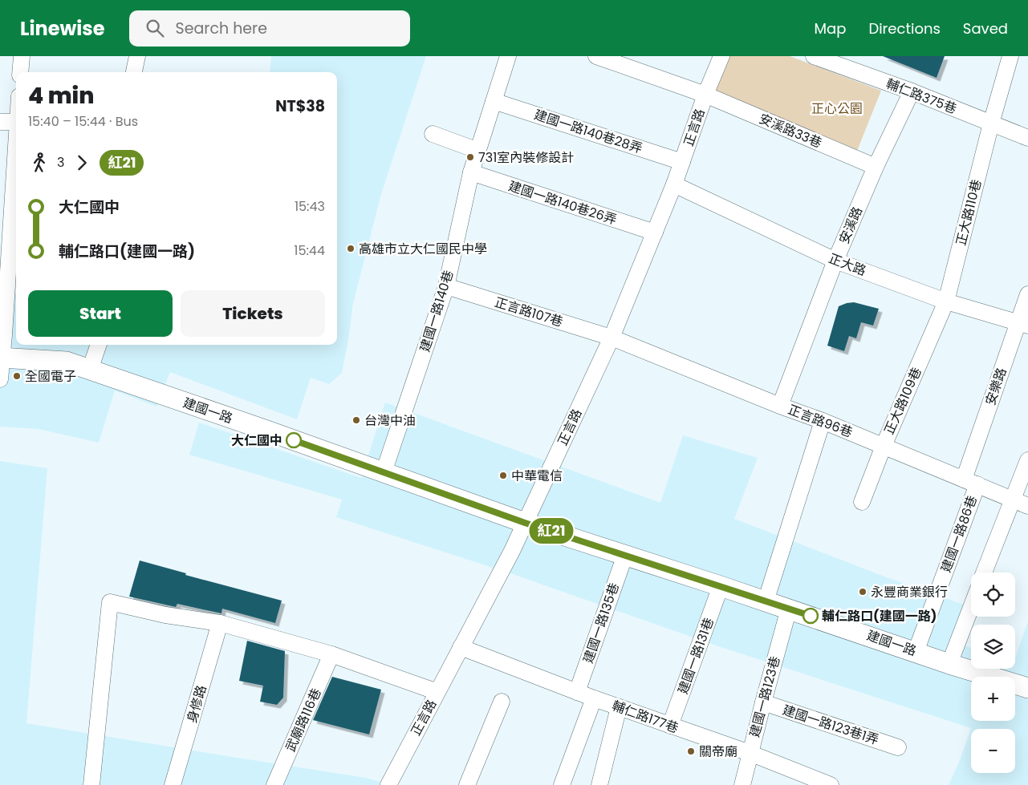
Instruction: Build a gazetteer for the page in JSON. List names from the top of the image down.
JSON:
{
  "streets": {
    "main road": ["建國一路"],
    "street": [
      "輔仁路375巷",
      "正言路",
      "安溪路33巷",
      "建國一路140巷28弄",
      "建國一路140巷26弄",
      "正大路110巷",
      "安溪路",
      "正大路",
      "建國一路140巷",
      "正言路107巷",
      "安樂路",
      "正大路109巷",
      "正言路96巷",
      "建國一路86巷",
      "建國一路135巷",
      "建國一路131巷",
      "建國一路123巷",
      "身修路",
      "輔仁路177巷",
      "武廟路116巷",
      "建國一路123巷1弄"
    ]
  },
  "crossings": [
    ["輔仁路375巷", "正大路110巷"],
    ["輔仁路375巷", "安溪路"],
    ["正言路", "安溪路33巷"],
    ["正言路", "建國一路140巷28弄"],
    ["正言路", "建國一路140巷26弄"],
    ["正言路", "正大路"],
    ["正言路", "正言路107巷"],
    ["正言路", "建國一路"],
    ["正言路", "正言路96巷"],
    ["正言路", "輔仁路177巷"],
    ["安溪路33巷", "安溪路"],
    ["建國一路140巷28弄", "建國一路140巷"],
    ["建國一路140巷26弄", "建國一路140巷"],
    ["正大路110巷", "正大路"],
    ["正大路110巷", "正大路109巷"],
    ["安溪路", "正大路"],
    ["安溪路", "正言路96巷"],
    ["正大路", "安樂路"],
    ["正大路", "正大路109巷"],
    ["建國一路140巷", "正言路107巷"],
    ["建國一路140巷", "建國一路"],
    ["正言路107巷", "正言路96巷"],
    ["安樂路", "正言路96巷"],
    ["安樂路", "建國一路86巷"],
    ["正大路109巷", "正言路96巷"],
    ["建國一路", "建國一路86巷"],
    ["建國一路", "建國一路135巷"],
    ["建國一路", "建國一路131巷"],
    ["建國一路", "建國一路123巷"],
    ["正言路96巷", "建國一路86巷"],
    ["建國一路135巷", "輔仁路177巷"],
    ["建國一路131巷", "輔仁路177巷"],
    ["建國一路123巷", "輔仁路177巷"],
    ["建國一路123巷", "建國一路123巷1弄"]
  ],
  "parks": ["正心公園"],
  "places": [
    "731室內裝修設計",
    "高雄市立大仁國民中學",
    "全國電子",
    "台灣中油",
    "大仁國中",
    "中華電信",
    "永豐商業銀行",
    "輔仁路口(建國一路)",
    "關帝廟"
  ],
  "lines": ["bus line 紅21"],
  "page": {
    "header": "Linewise",
    "search": "Search here",
    "nav": ["Map", "Directions", "Saved"],
    "on_map": "紅21",
    "heading": ["4 min", "15:40 – 15:44 · Bus", "NT$38"],
    "legs": ["3", "紅21"],
    "list": [
      {
        "name": "大仁國中",
        "value": "15:43"
      },
      {
        "name": "輔仁路口(建國一路)",
        "value": "15:44"
      }
    ],
    "buttons": ["Start", "Tickets"],
    "map_buttons": ["+", "−"]
  }
}
